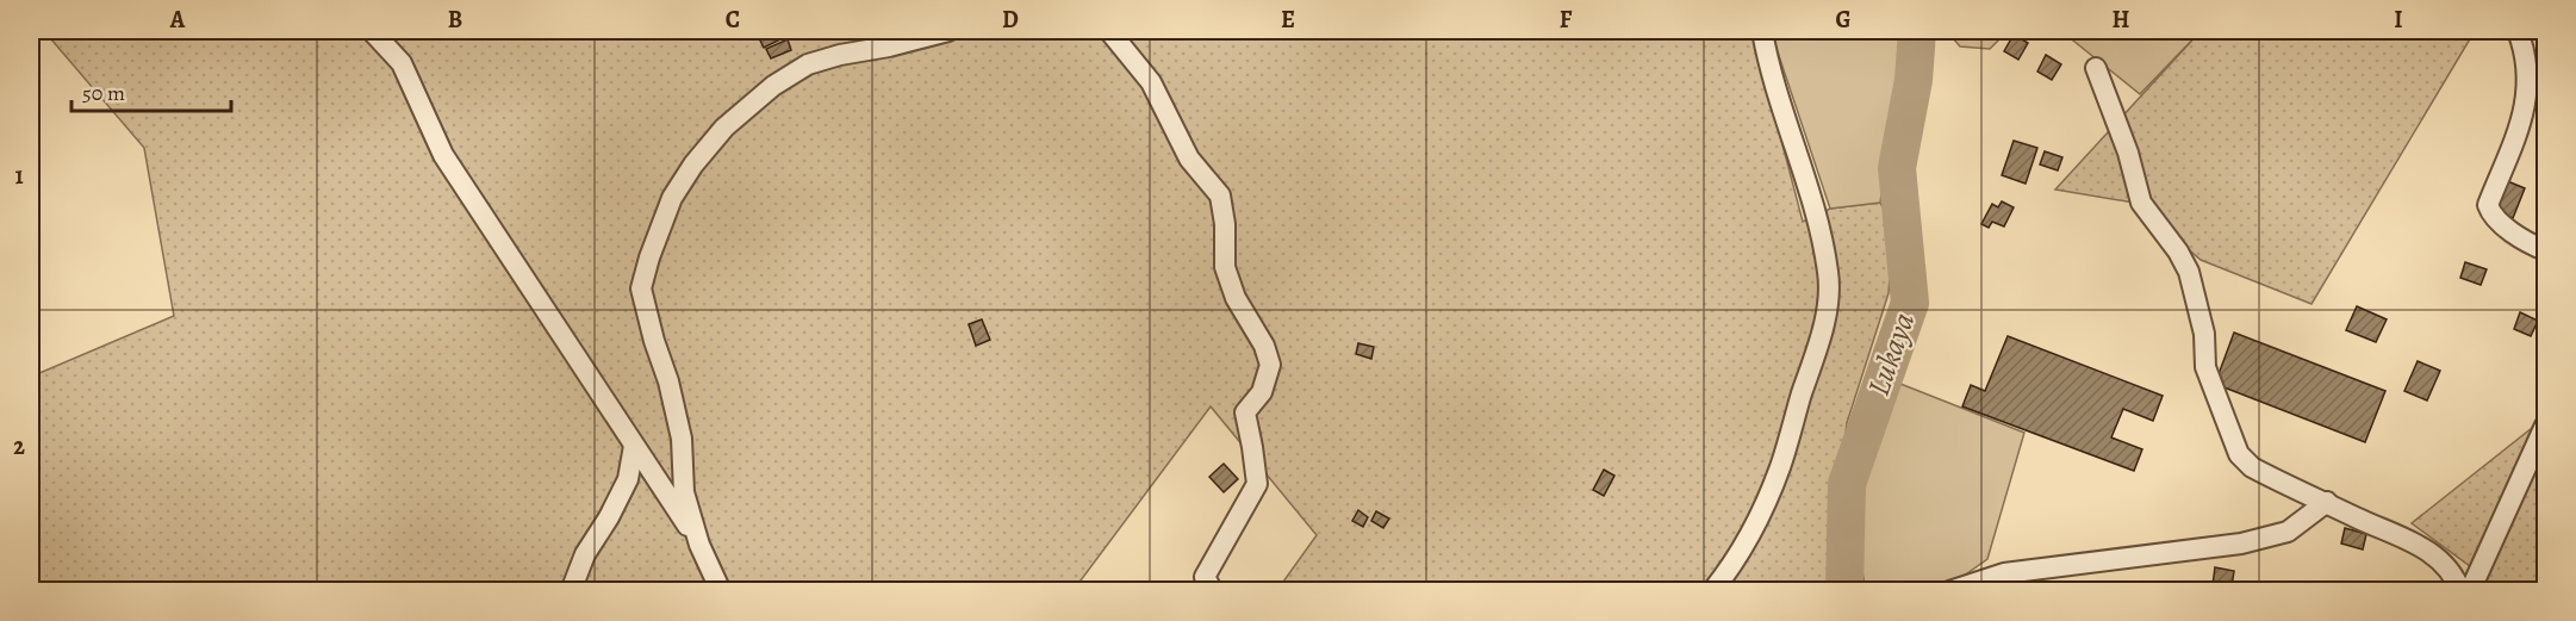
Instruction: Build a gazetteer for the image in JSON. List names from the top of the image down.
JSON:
{
  "water": ["Lukaya"],
  "scale_bar": "50 m",
  "grid": {
    "columns": [
      "A",
      "B",
      "C",
      "D",
      "E",
      "F",
      "G",
      "H",
      "I"
    ],
    "rows": ["1", "2"]
  }
}
